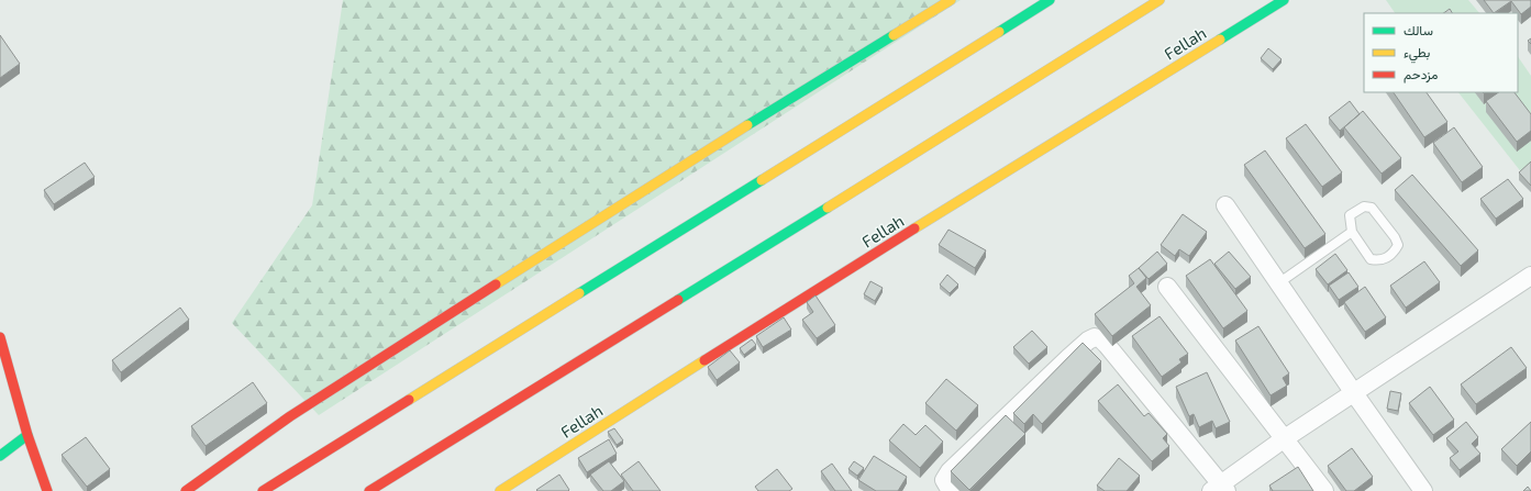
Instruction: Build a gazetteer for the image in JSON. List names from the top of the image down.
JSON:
{
  "streets": {
    "main road": ["Fellah"]
  },
  "legend": ["سالك", "بطيء", "مزدحم"]
}
